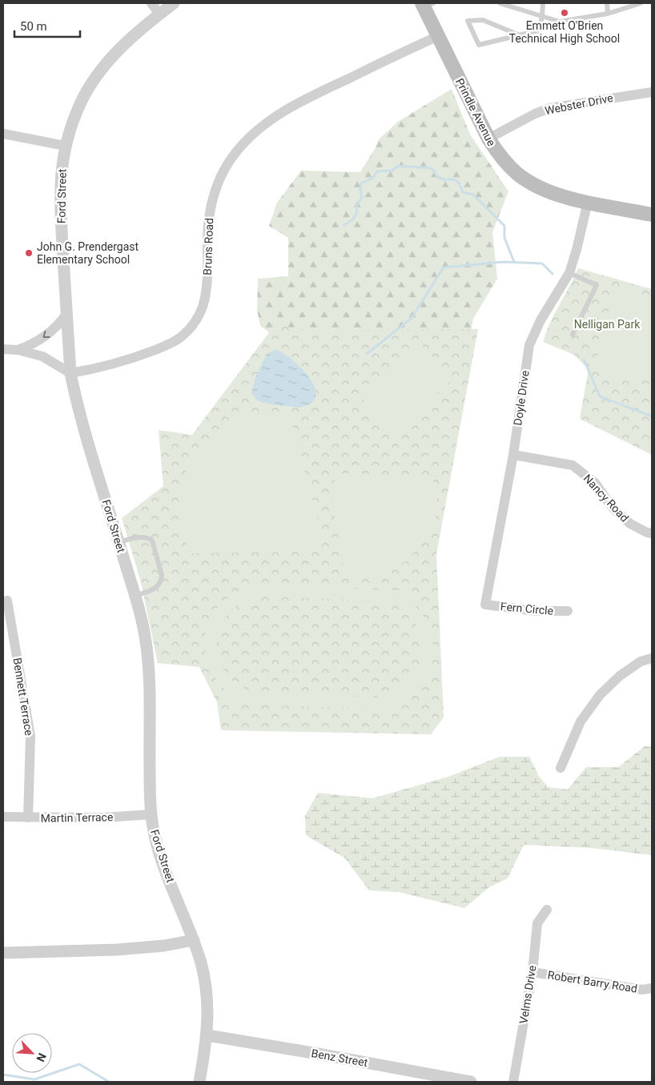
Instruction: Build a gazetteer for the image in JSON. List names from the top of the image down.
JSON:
{
  "streets": {
    "main road": ["Prindle Avenue"],
    "street": [
      "Webster Drive",
      "Ford Street",
      "Bruns Road",
      "Doyle Drive",
      "Nancy Road",
      "Fern Circle",
      "Bennett Terrace",
      "Martin Terrace",
      "Robert Barry Road",
      "Velms Drive",
      "Benz Street"
    ]
  },
  "crossings": [
    ["Webster Drive", "Prindle Avenue"],
    ["Prindle Avenue", "Bruns Road"],
    ["Prindle Avenue", "Doyle Drive"],
    ["Ford Street", "Bruns Road"],
    ["Ford Street", "Martin Terrace"],
    ["Ford Street", "Benz Street"],
    ["Doyle Drive", "Nancy Road"],
    ["Doyle Drive", "Fern Circle"],
    ["Bennett Terrace", "Martin Terrace"],
    ["Robert Barry Road", "Velms Drive"]
  ],
  "parks": ["Nelligan Park"],
  "places": ["Emmett O'Brien Technical High School", "John G. Prendergast Elementary School"],
  "scale_bar": "50 m",
  "north": "bottom right"
}
